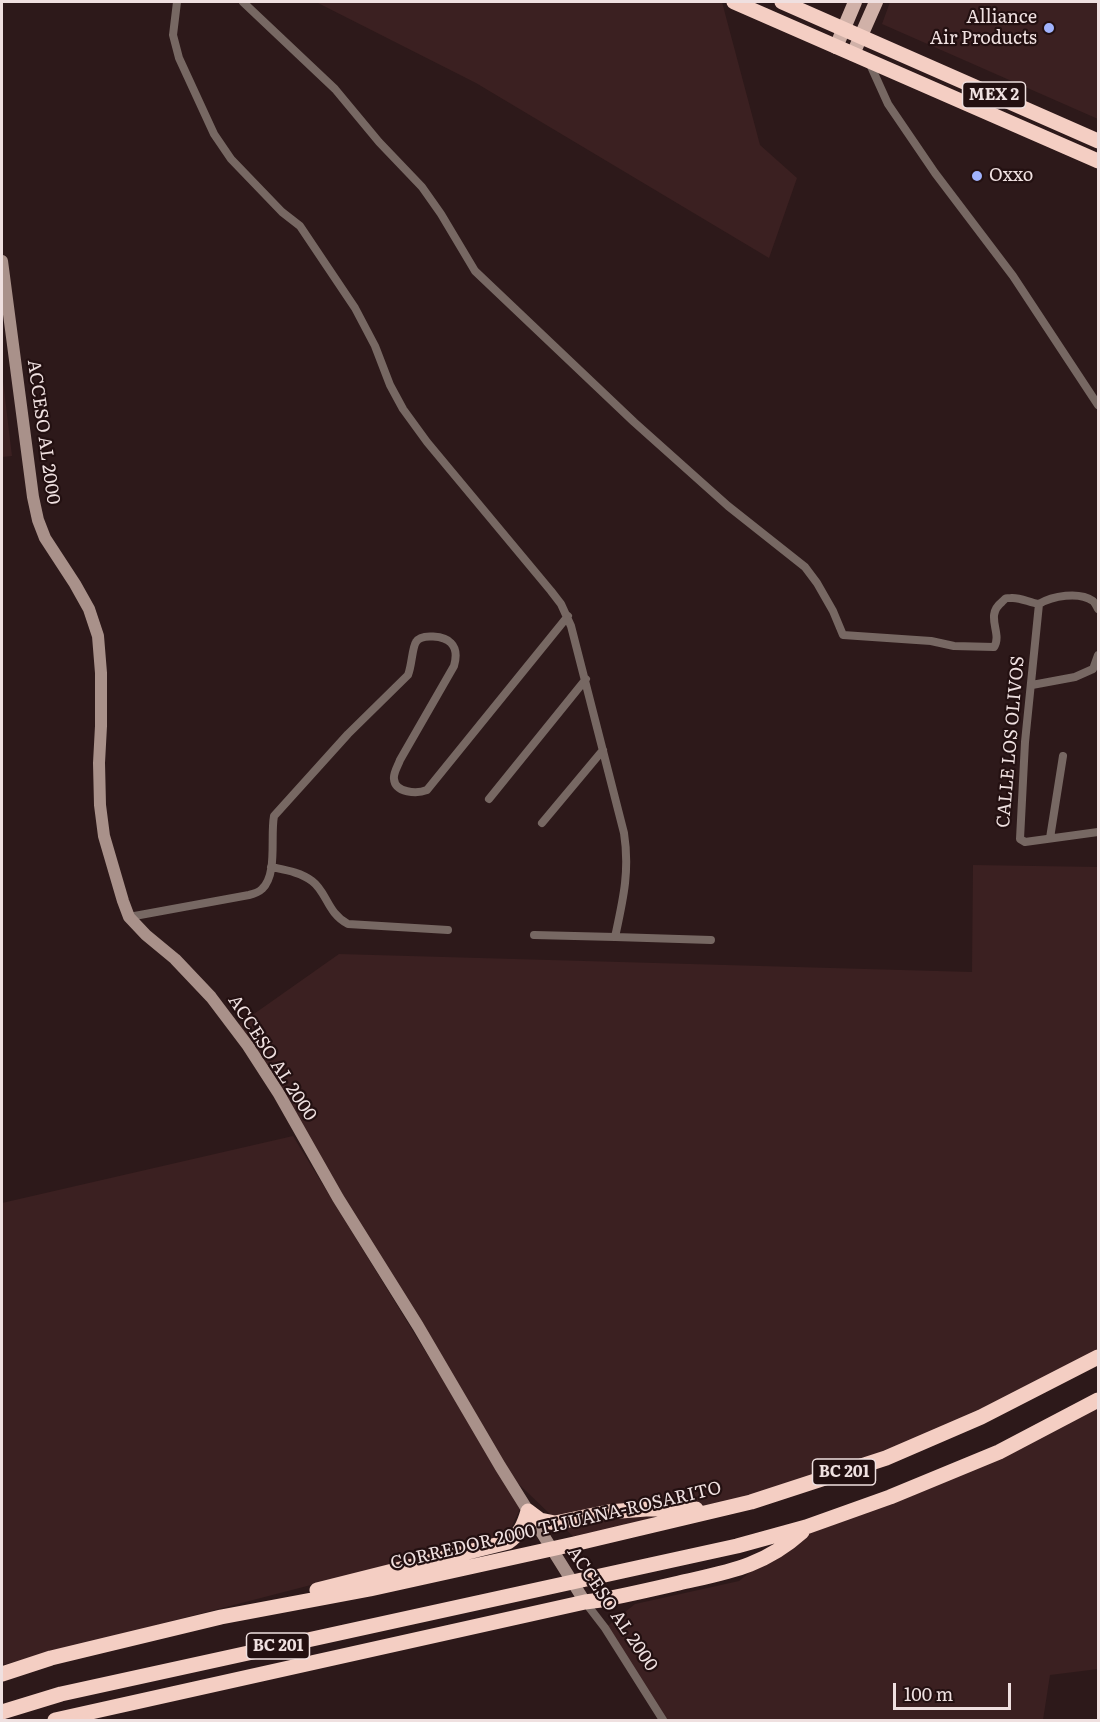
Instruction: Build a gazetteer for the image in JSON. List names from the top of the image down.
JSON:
{
  "streets": {
    "highway": ["MEX 2", "BC 201", "CORREDOR 2000 TIJUANA-ROSARITO"],
    "street": ["ACCESO AL 2000", "CALLE LOS OLIVOS"]
  },
  "places": ["Alliance Air Products", "Oxxo"],
  "scale_bar": "100 m"
}
